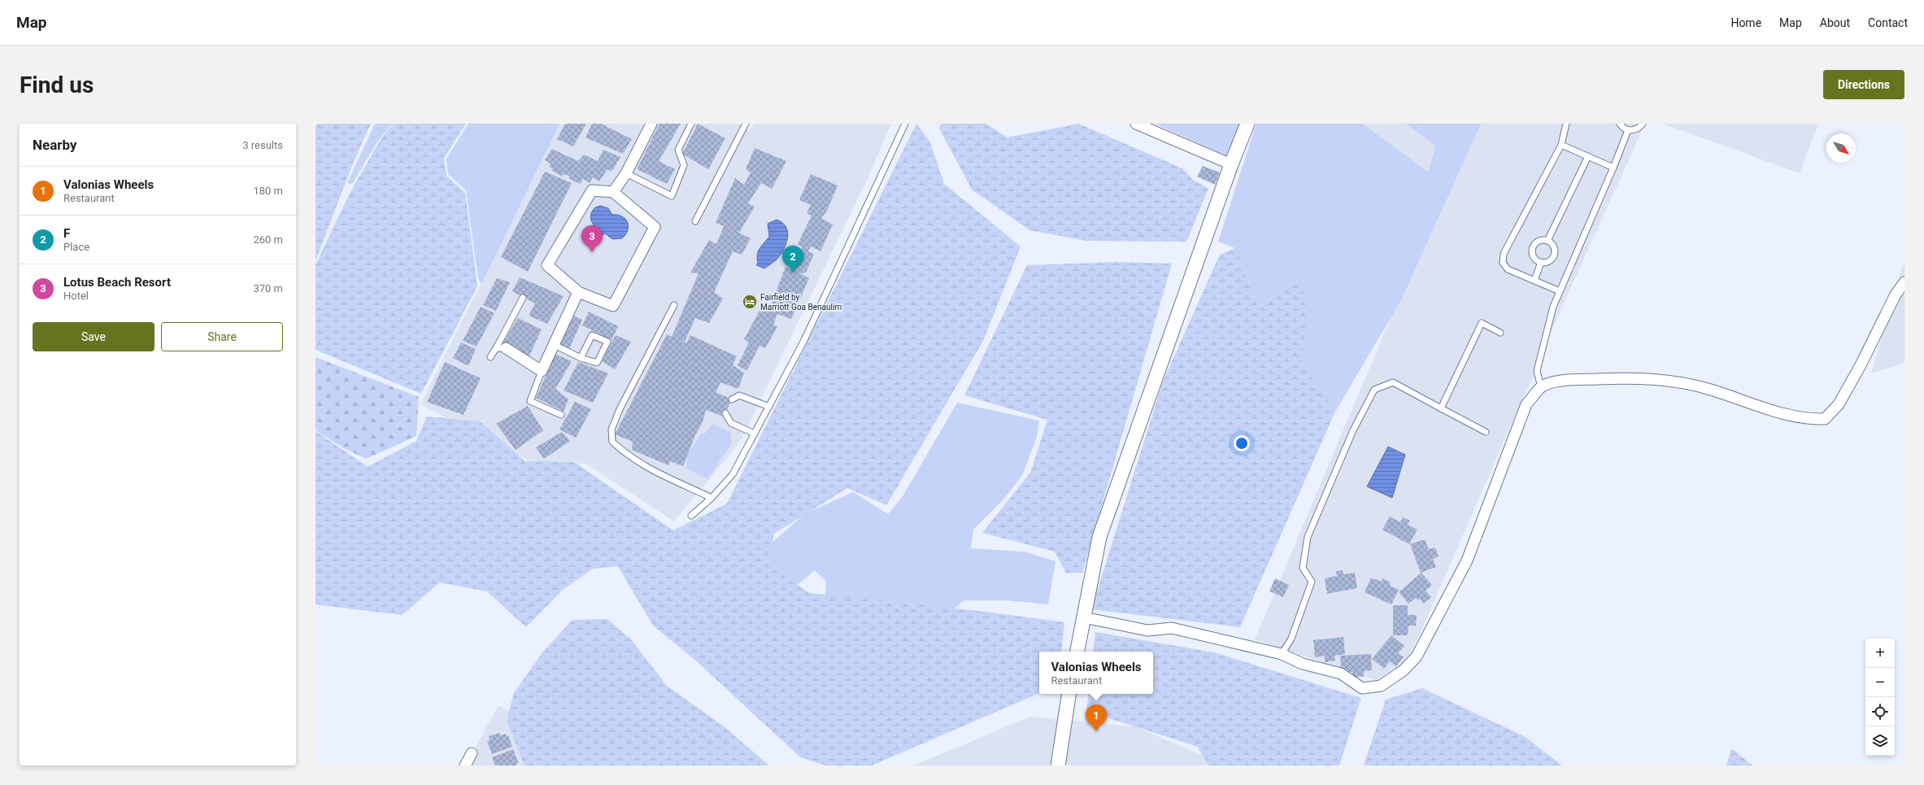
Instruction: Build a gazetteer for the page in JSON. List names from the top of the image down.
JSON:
{
  "places": {
    "hotel": ["Fairfield by Marriott Goa Benaulim"]
  },
  "north": "bottom right",
  "page": {
    "header": "Map",
    "nav": [
      "Home",
      "Map",
      "About",
      "Contact"
    ],
    "buttons": [
      "Directions",
      ["Save", "Share"]
    ],
    "title": "Find us",
    "heading": ["Nearby", "3 results"],
    "list": [
      {
        "mark": "1",
        "name": "Valonias Wheels",
        "note": "Restaurant",
        "value": "180 m"
      },
      {
        "mark": "2",
        "name": "F",
        "note": "Place",
        "value": "260 m"
      },
      {
        "mark": "3",
        "name": "Lotus Beach Resort",
        "note": "Hotel",
        "value": "370 m"
      }
    ],
    "pins": ["3", "2", "1"],
    "map_buttons": ["+", "−"],
    "popup": ["Valonias Wheels", "Restaurant"]
  }
}
